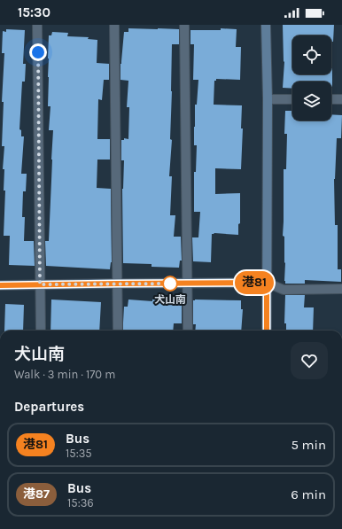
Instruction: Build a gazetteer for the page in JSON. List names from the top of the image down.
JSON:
{
  "places": ["犬山南"],
  "lines": ["bus line 港81"],
  "page": {
    "status": "15:30",
    "on_map": "港81",
    "heading": [
      ["犬山南", "Walk · 3 min · 170 m"],
      "Departures"
    ],
    "list": [
      {
        "mark": "港81",
        "name": "Bus",
        "note": "15:35",
        "value": "5 min"
      },
      {
        "mark": "港87",
        "name": "Bus",
        "note": "15:36",
        "value": "6 min"
      }
    ]
  }
}
